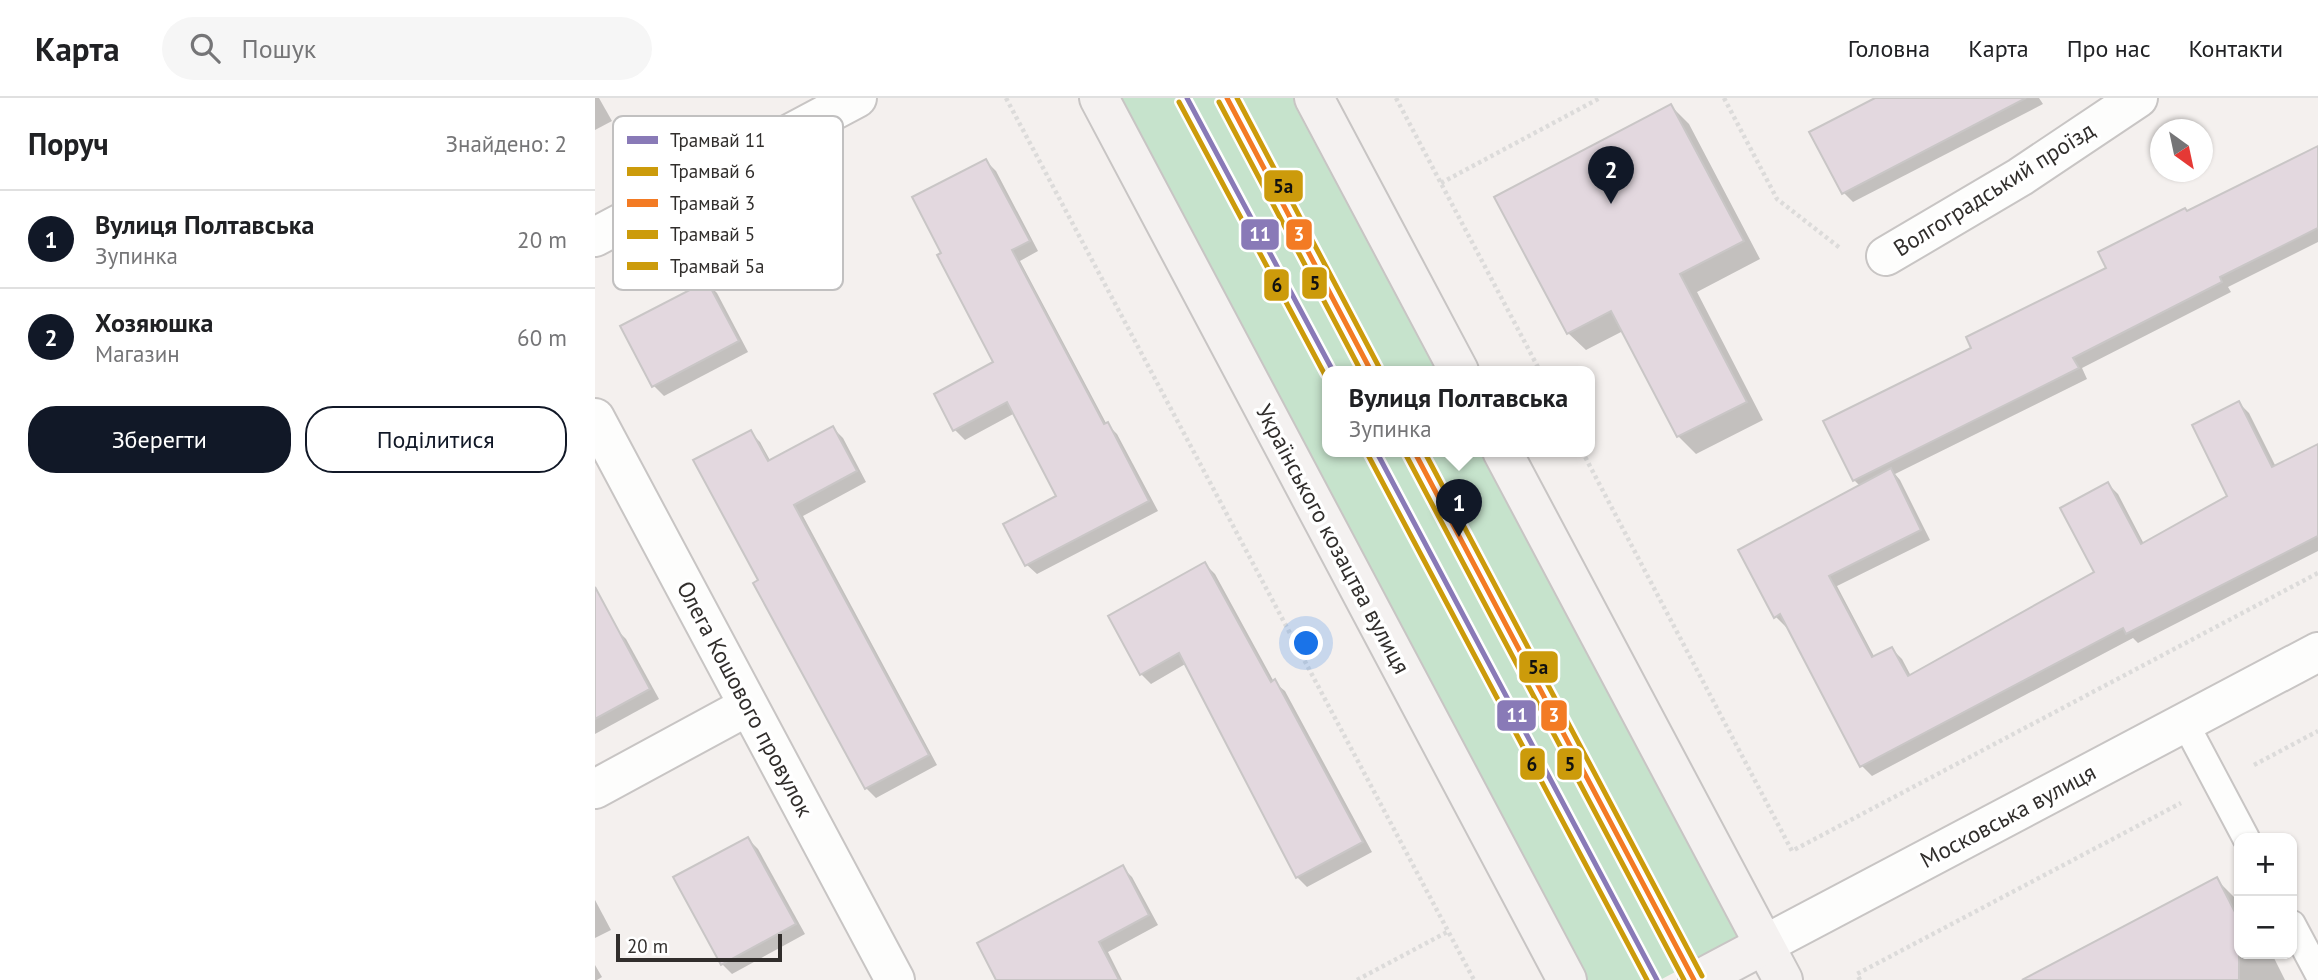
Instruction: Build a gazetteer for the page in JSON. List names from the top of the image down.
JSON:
{
  "streets": {
    "street": [
      "Волгоградський проїзд",
      "Українського козацтва вулиця",
      "Олега Кошового провулок",
      "Московська вулиця"
    ]
  },
  "lines": [
    "tram line 11",
    "tram line 3",
    "tram line 5а",
    "tram line 6",
    "tram line 5"
  ],
  "legend": [
    "Трамвай 11",
    "Трамвай 6",
    "Трамвай 3",
    "Трамвай 5",
    "Трамвай 5а"
  ],
  "scale_bar": "20 m",
  "north": "bottom right",
  "page": {
    "header": "Карта",
    "search": "Пошук",
    "nav": [
      "Головна",
      "Карта",
      "Про нас",
      "Контакти"
    ],
    "heading": ["Поруч", "Знайдено: 2"],
    "pins": ["2", "1"],
    "list": [
      {
        "mark": "1",
        "name": "Вулиця Полтавська",
        "note": "Зупинка",
        "value": "20 m"
      },
      {
        "mark": "2",
        "name": "Хозяюшка",
        "note": "Магазин",
        "value": "60 m"
      }
    ],
    "popup": ["Вулиця Полтавська", "Зупинка"],
    "buttons": ["Зберегти", "Поділитися"],
    "map_buttons": ["+", "−"],
    "scale": "20 m"
  }
}
